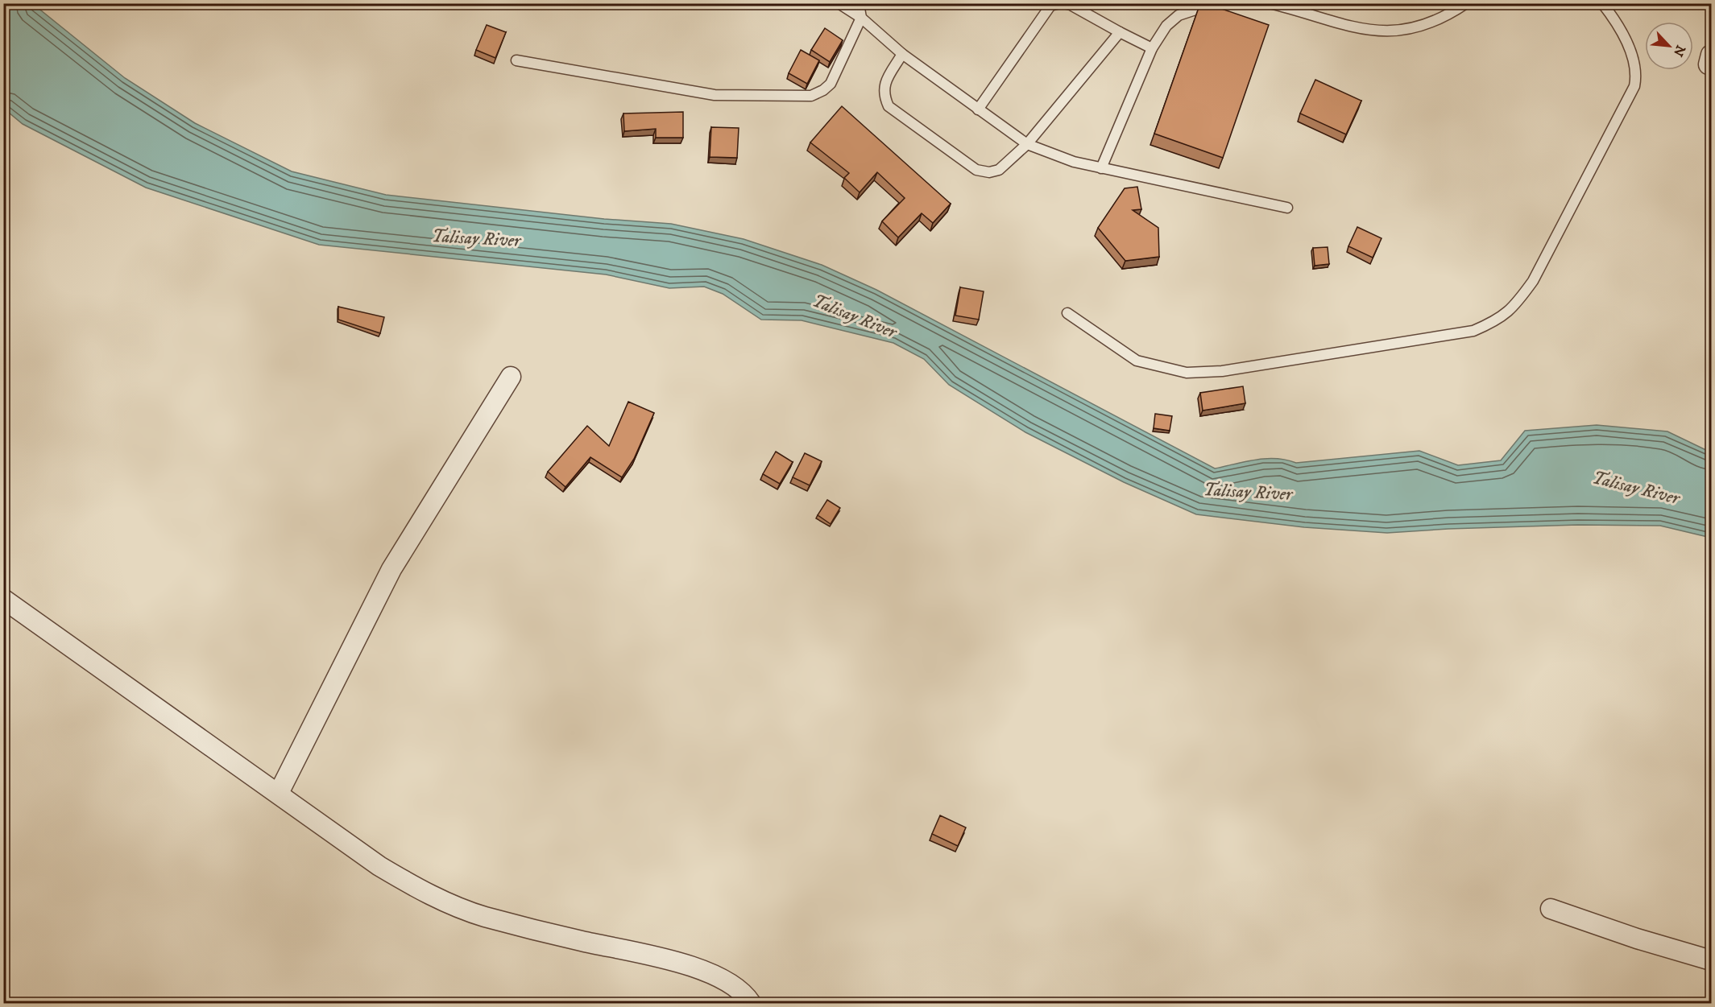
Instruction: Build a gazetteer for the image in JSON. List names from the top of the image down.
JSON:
{
  "water": ["Talisay River"],
  "north": "bottom right"
}
